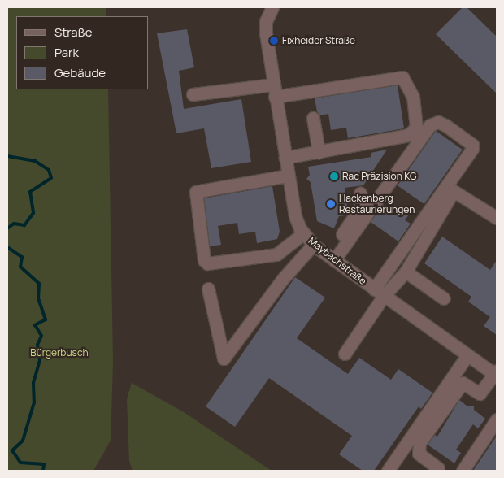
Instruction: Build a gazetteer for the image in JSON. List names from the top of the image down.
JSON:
{
  "streets": {
    "street": ["Maybachstraße"]
  },
  "parks": ["Bürgerbusch"],
  "places": ["Fixheider Straße", "Rac Präzision KG", "Hackenberg Restaurierungen"],
  "legend": ["Straße", "Park", "Gebäude"]
}
